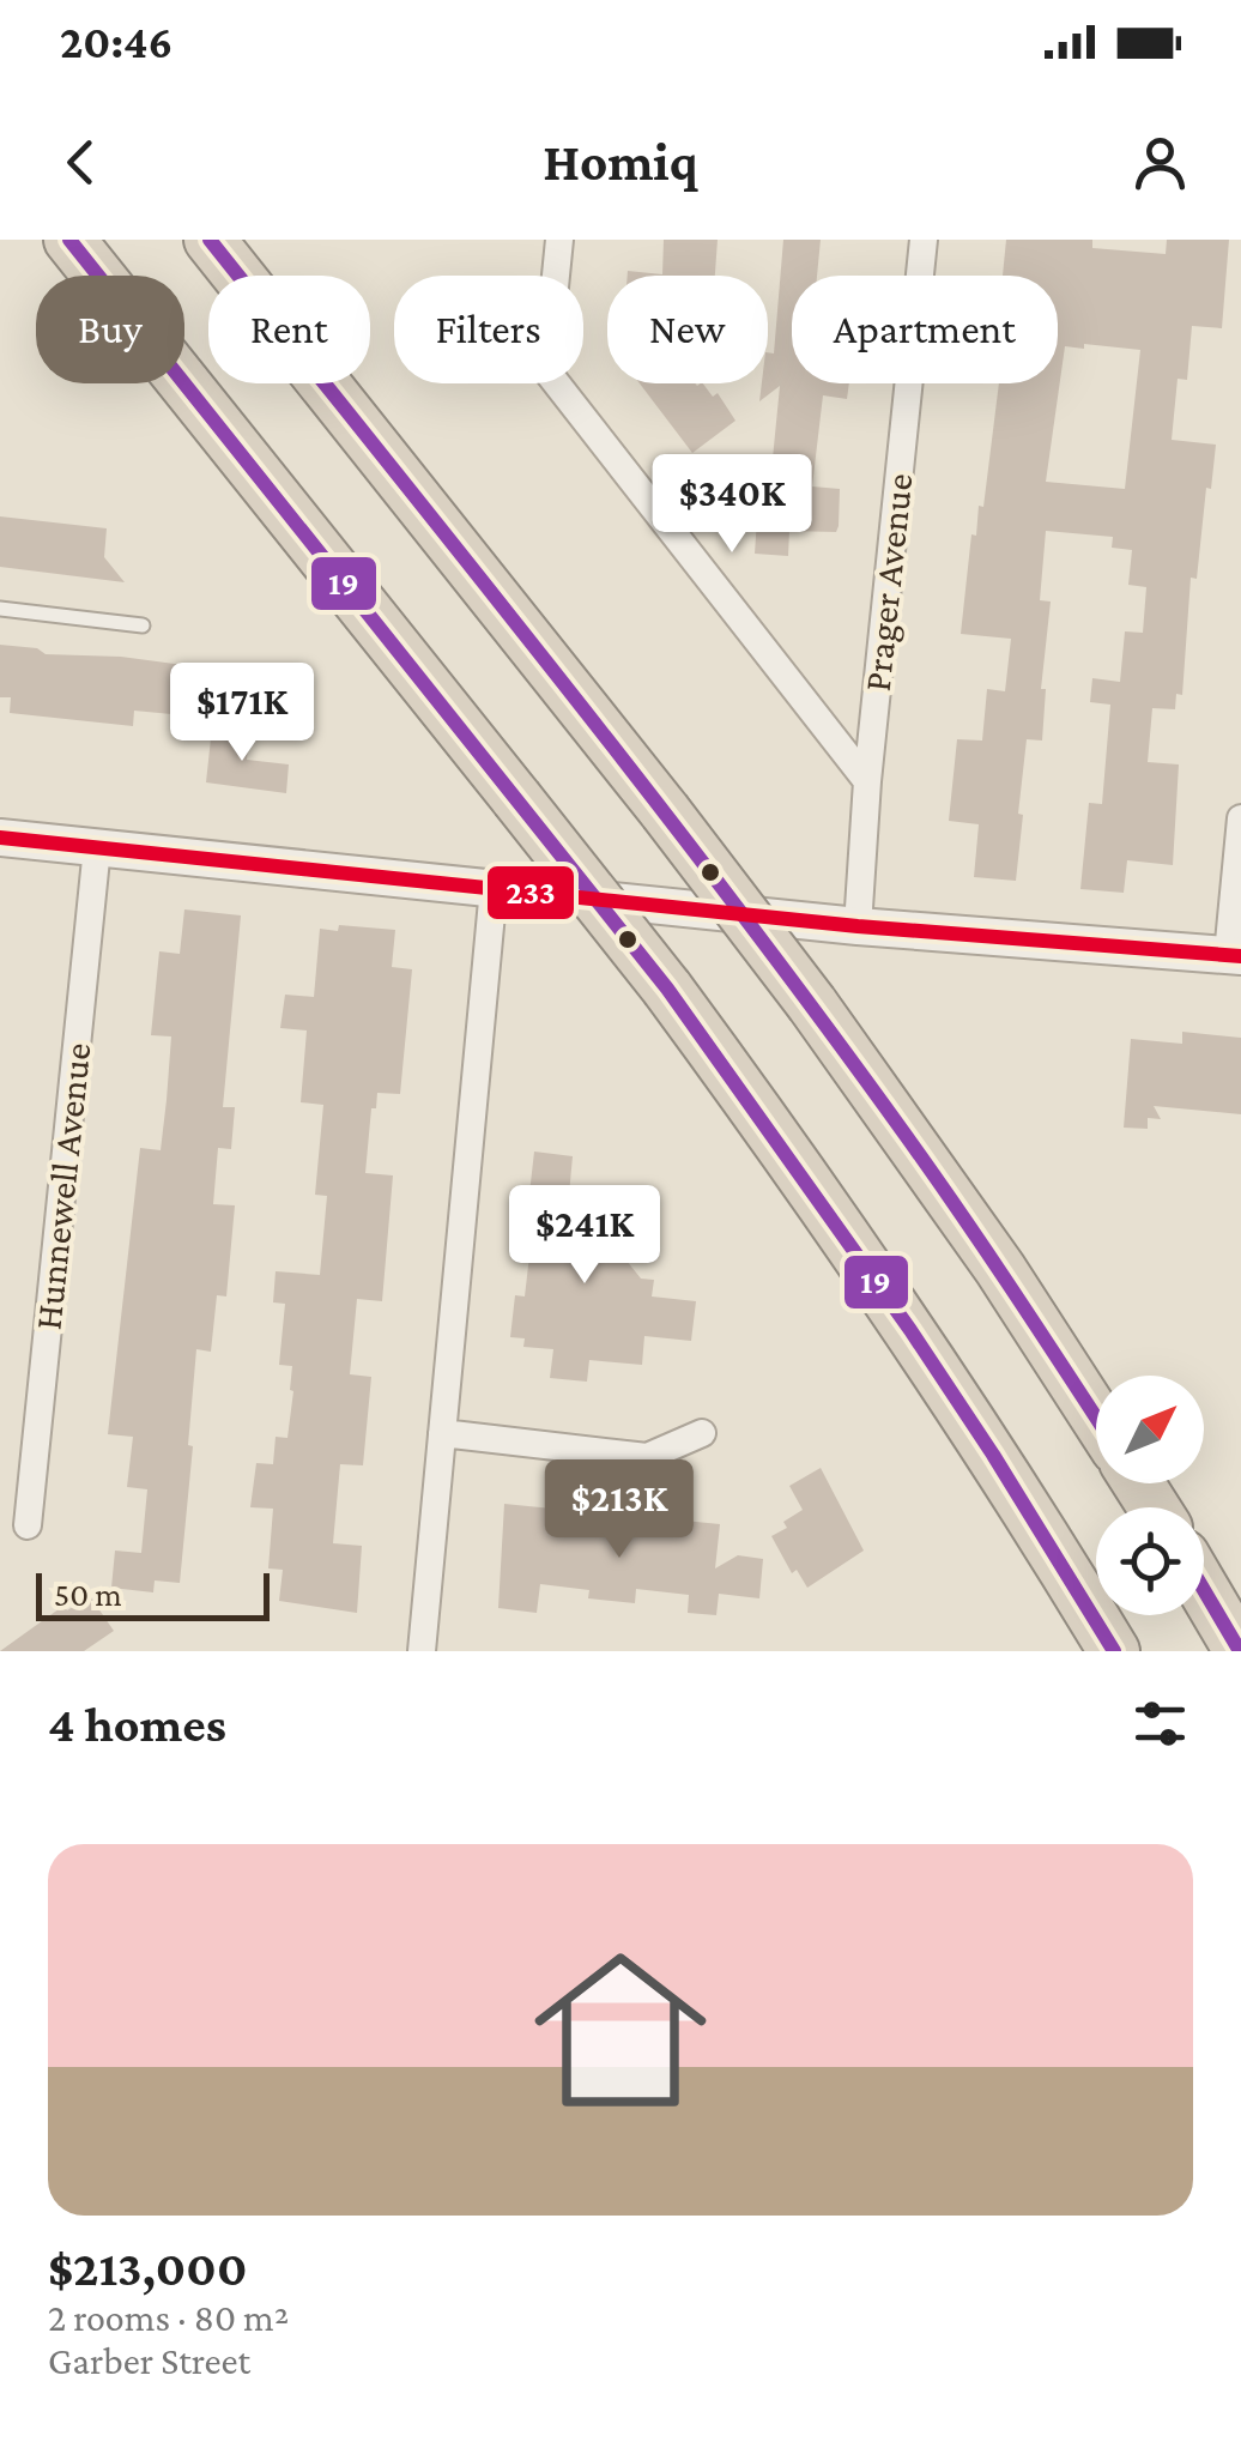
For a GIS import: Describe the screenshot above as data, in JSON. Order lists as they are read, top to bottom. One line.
{"streets":{"street":["Prager Avenue","Hunnewell Avenue"]},"lines":["transit line 19","transit line 233"],"scale_bar":"50 m","north":"top right","page":{"status":"20:46","header":"Homiq","chip":["Buy","Rent","Filters","New","Apartment"],"price":["$340K","$171K","$241K","$213K"],"scale":"50 m","heading":"4 homes","list":[{"name":"$213,000","note":"2 rooms · 80 m² · Garber Street"}]}}
